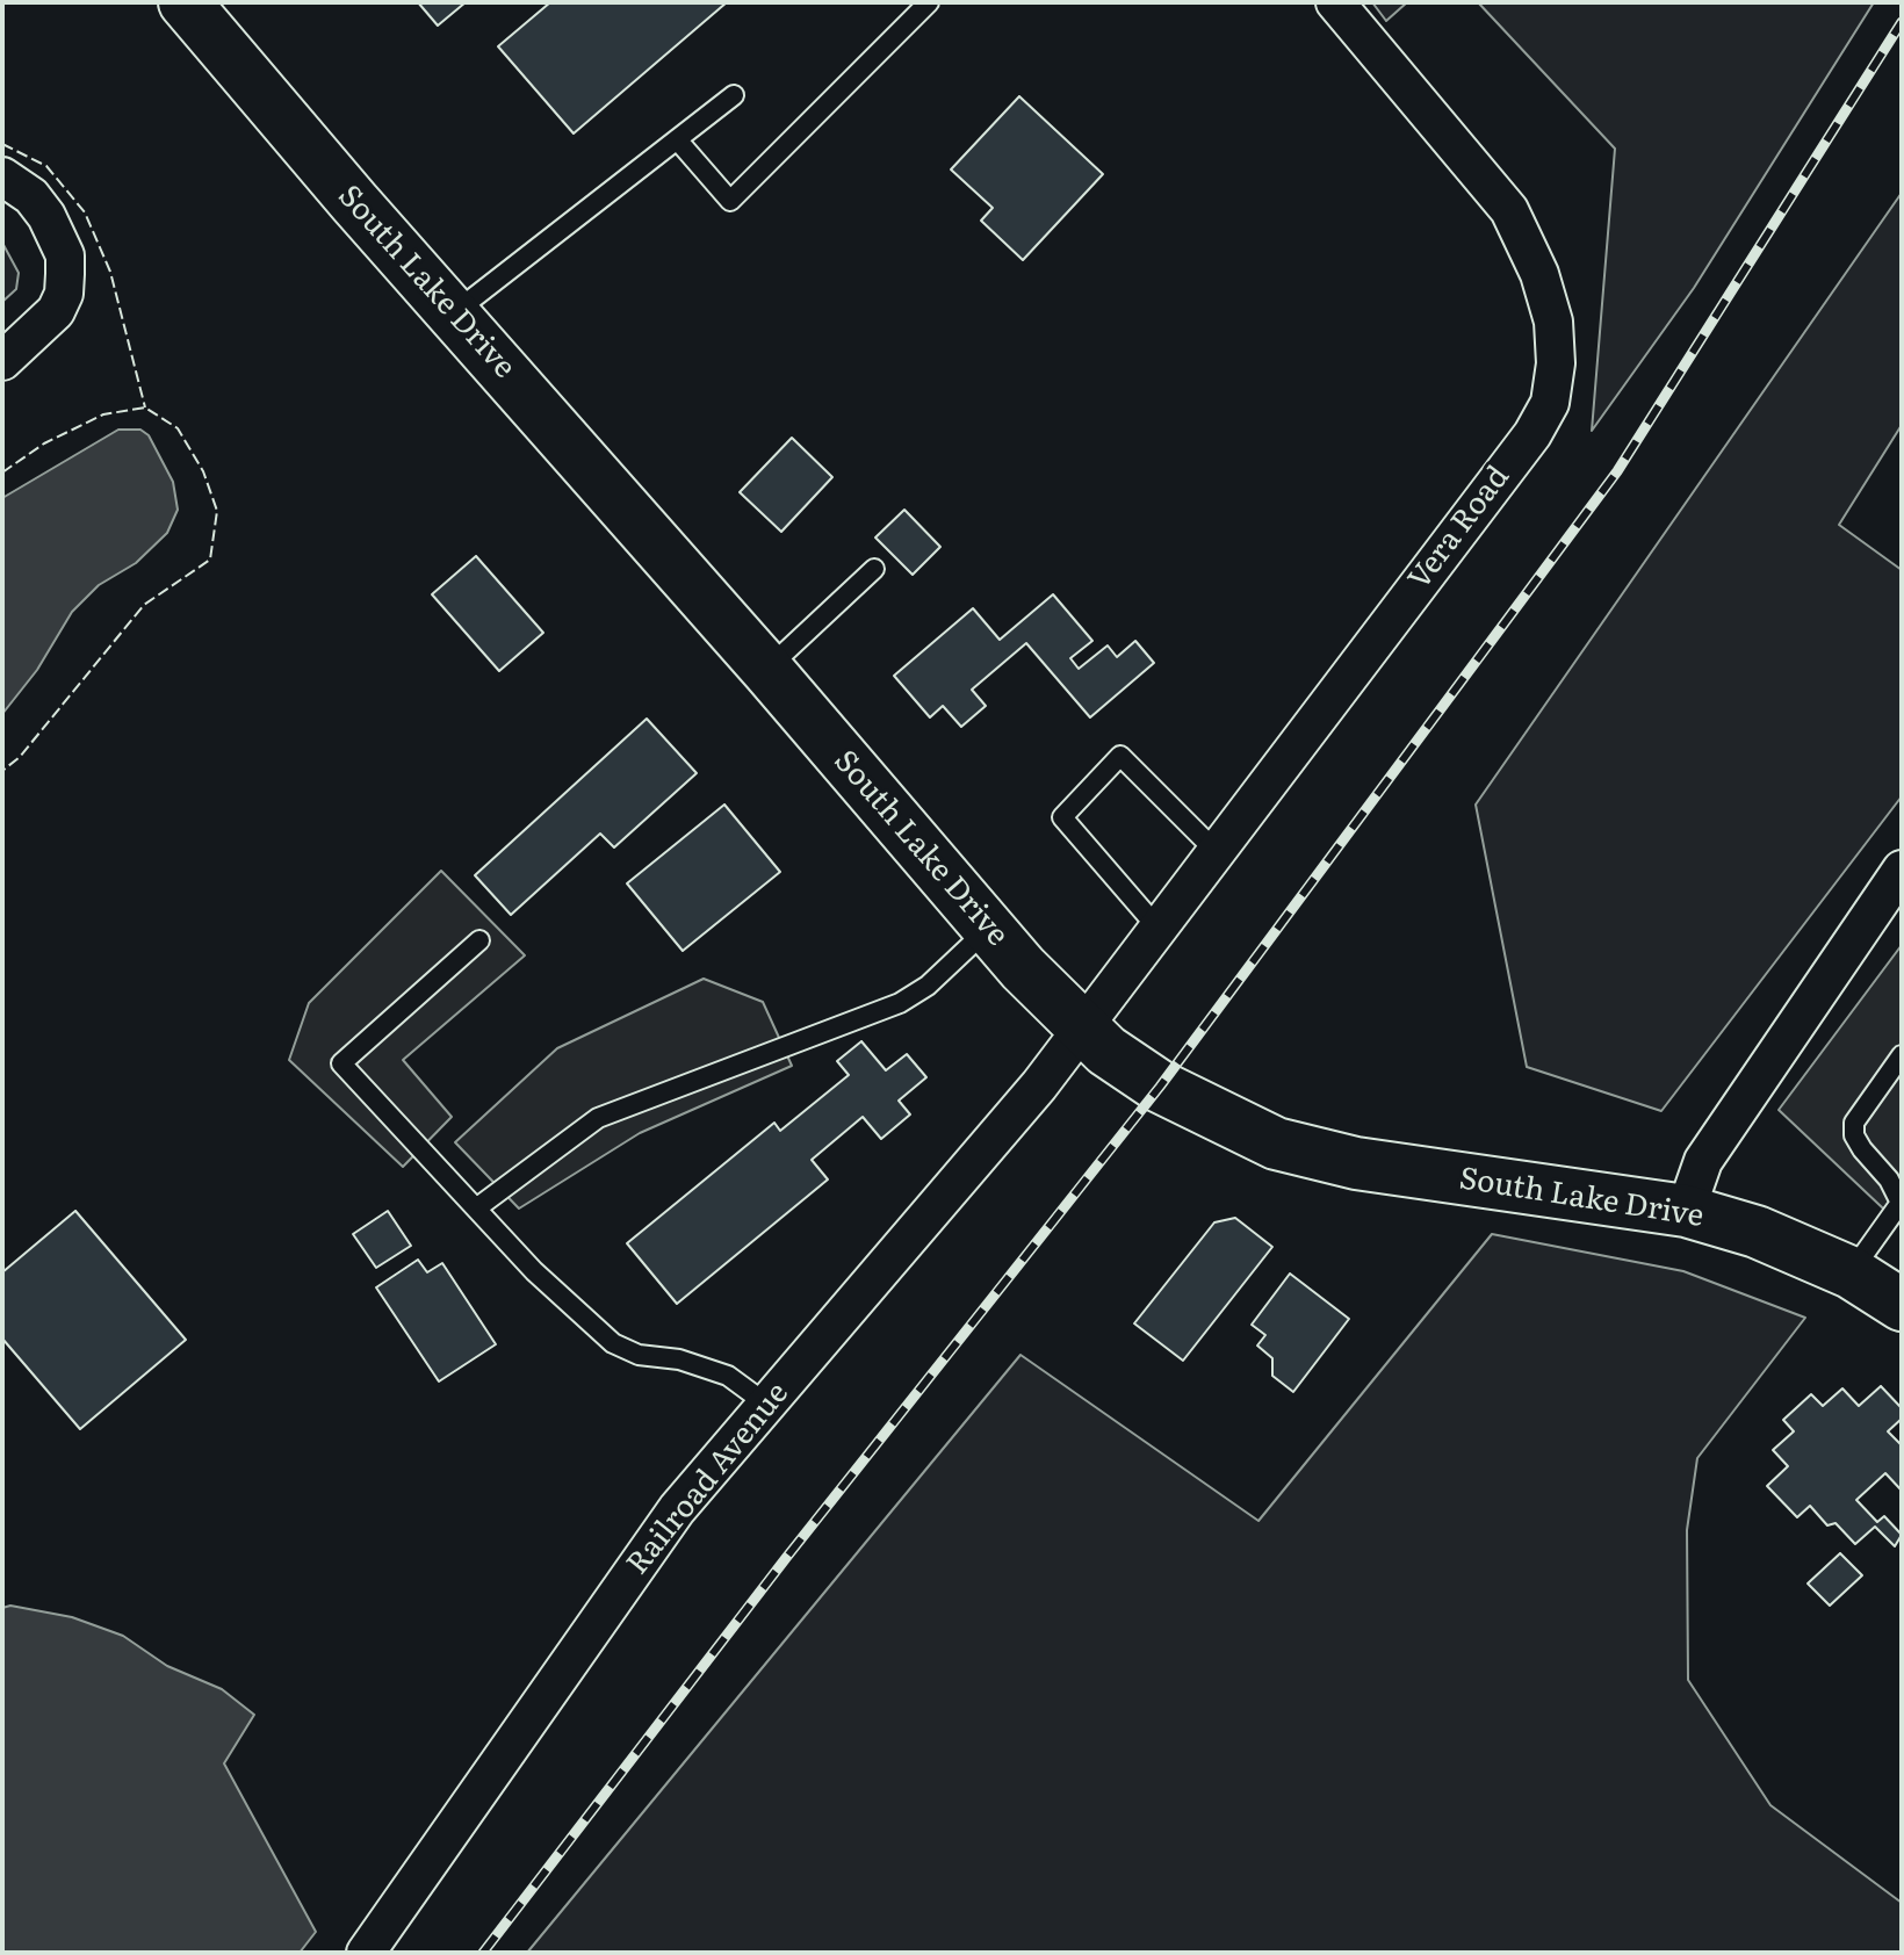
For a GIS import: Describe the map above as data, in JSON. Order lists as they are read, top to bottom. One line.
{"streets":{"main road":["South Lake Drive"],"street":["Vera Road","Railroad Avenue"]},"crossings":[["South Lake Drive","Vera Road"],["South Lake Drive","Railroad Avenue"],["Vera Road","Railroad Avenue"]]}
